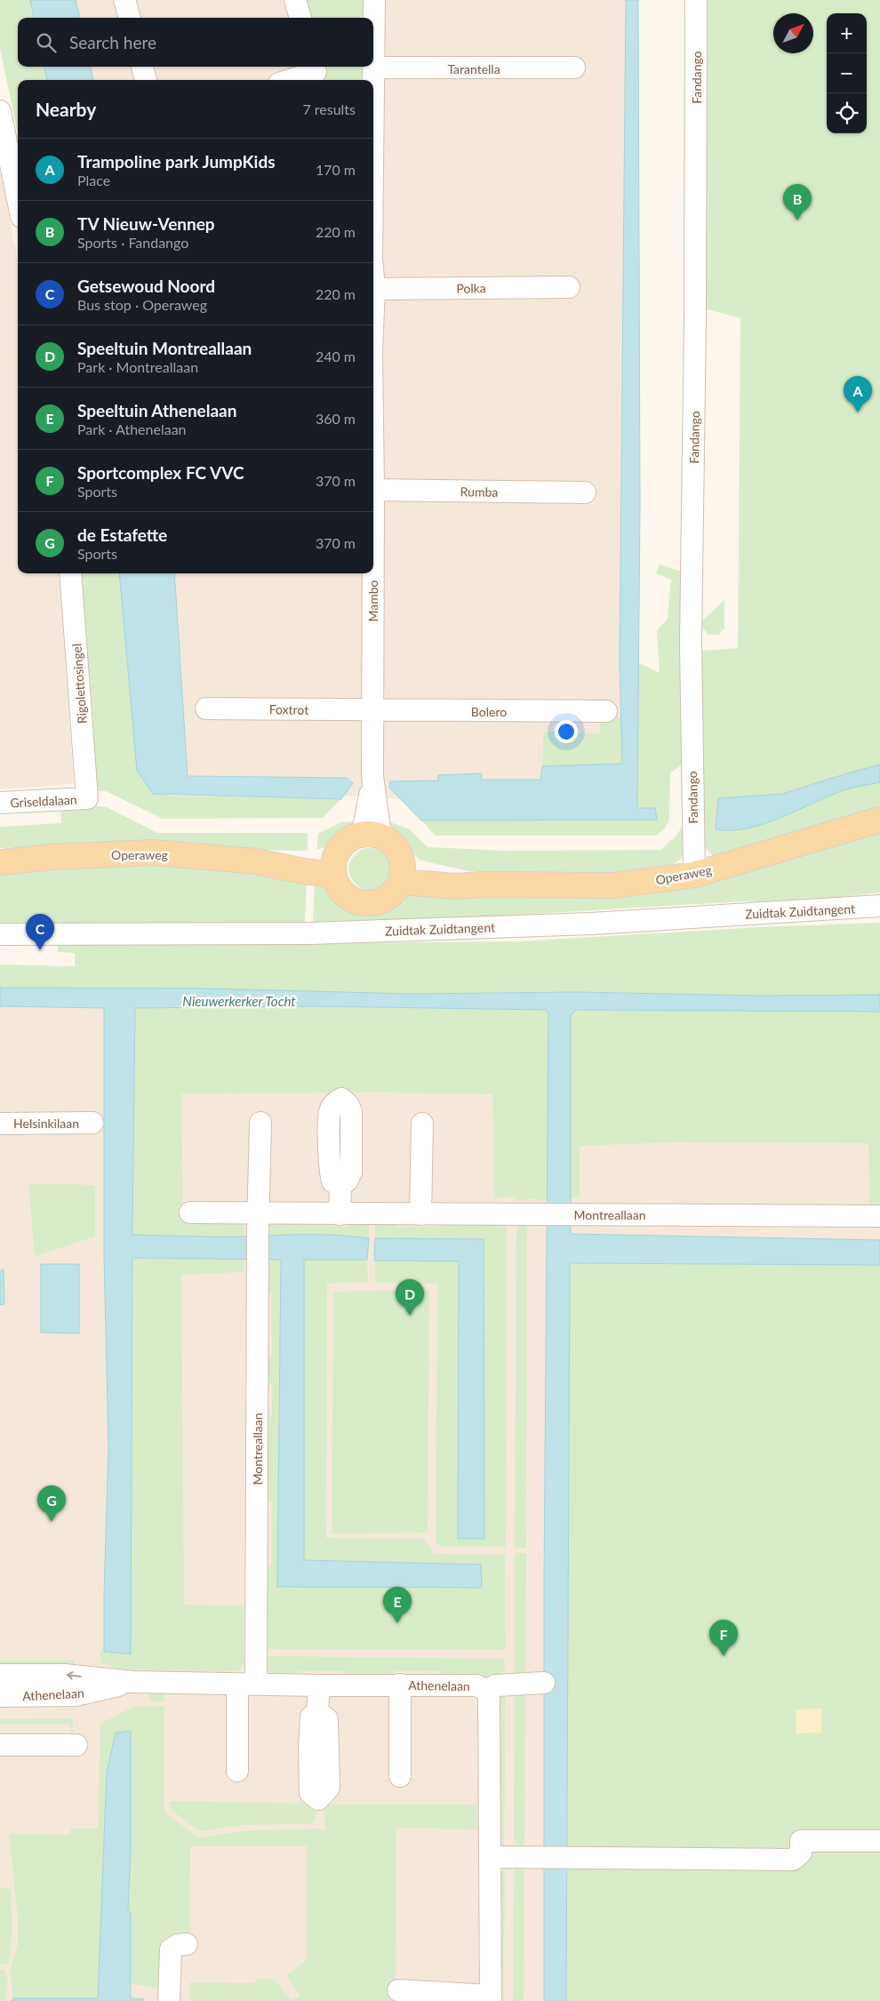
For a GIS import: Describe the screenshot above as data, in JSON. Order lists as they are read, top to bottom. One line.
{"streets":{"main road":["Operaweg"],"street":["Tarantella","Fandango","Polka","Rumba","Mambo","Rigolettosingel","Foxtrot","Bolero","Griseldalaan","Zuidtak Zuidtangent","Helsinkilaan","Montreallaan","Athenelaan"]},"crossings":[["Tarantella","Mambo"],["Fandango","Operaweg"],["Mambo","Foxtrot"],["Mambo","Bolero"],["Mambo","Operaweg"],["Rigolettosingel","Griseldalaan"],["Foxtrot","Bolero"],["Montreallaan","Athenelaan"]],"water":["Nieuwerkerker Tocht"],"north":"top right","page":{"map_buttons":["+","−"],"search":"Search here","heading":["Nearby","7 results"],"list":[{"mark":"A","name":"Trampoline park JumpKids","note":"Place","value":"170 m"},{"mark":"B","name":"TV Nieuw-Vennep","note":"Sports · Fandango","value":"220 m"},{"mark":"C","name":"Getsewoud Noord","note":"Bus stop · Operaweg","value":"220 m"},{"mark":"D","name":"Speeltuin Montreallaan","note":"Park · Montreallaan","value":"240 m"},{"mark":"E","name":"Speeltuin Athenelaan","note":"Park · Athenelaan","value":"360 m"},{"mark":"F","name":"Sportcomplex FC VVC","note":"Sports","value":"370 m"},{"mark":"G","name":"de Estafette","note":"Sports","value":"370 m"}],"pins":["B","A","C","D","G","E","F"]}}
